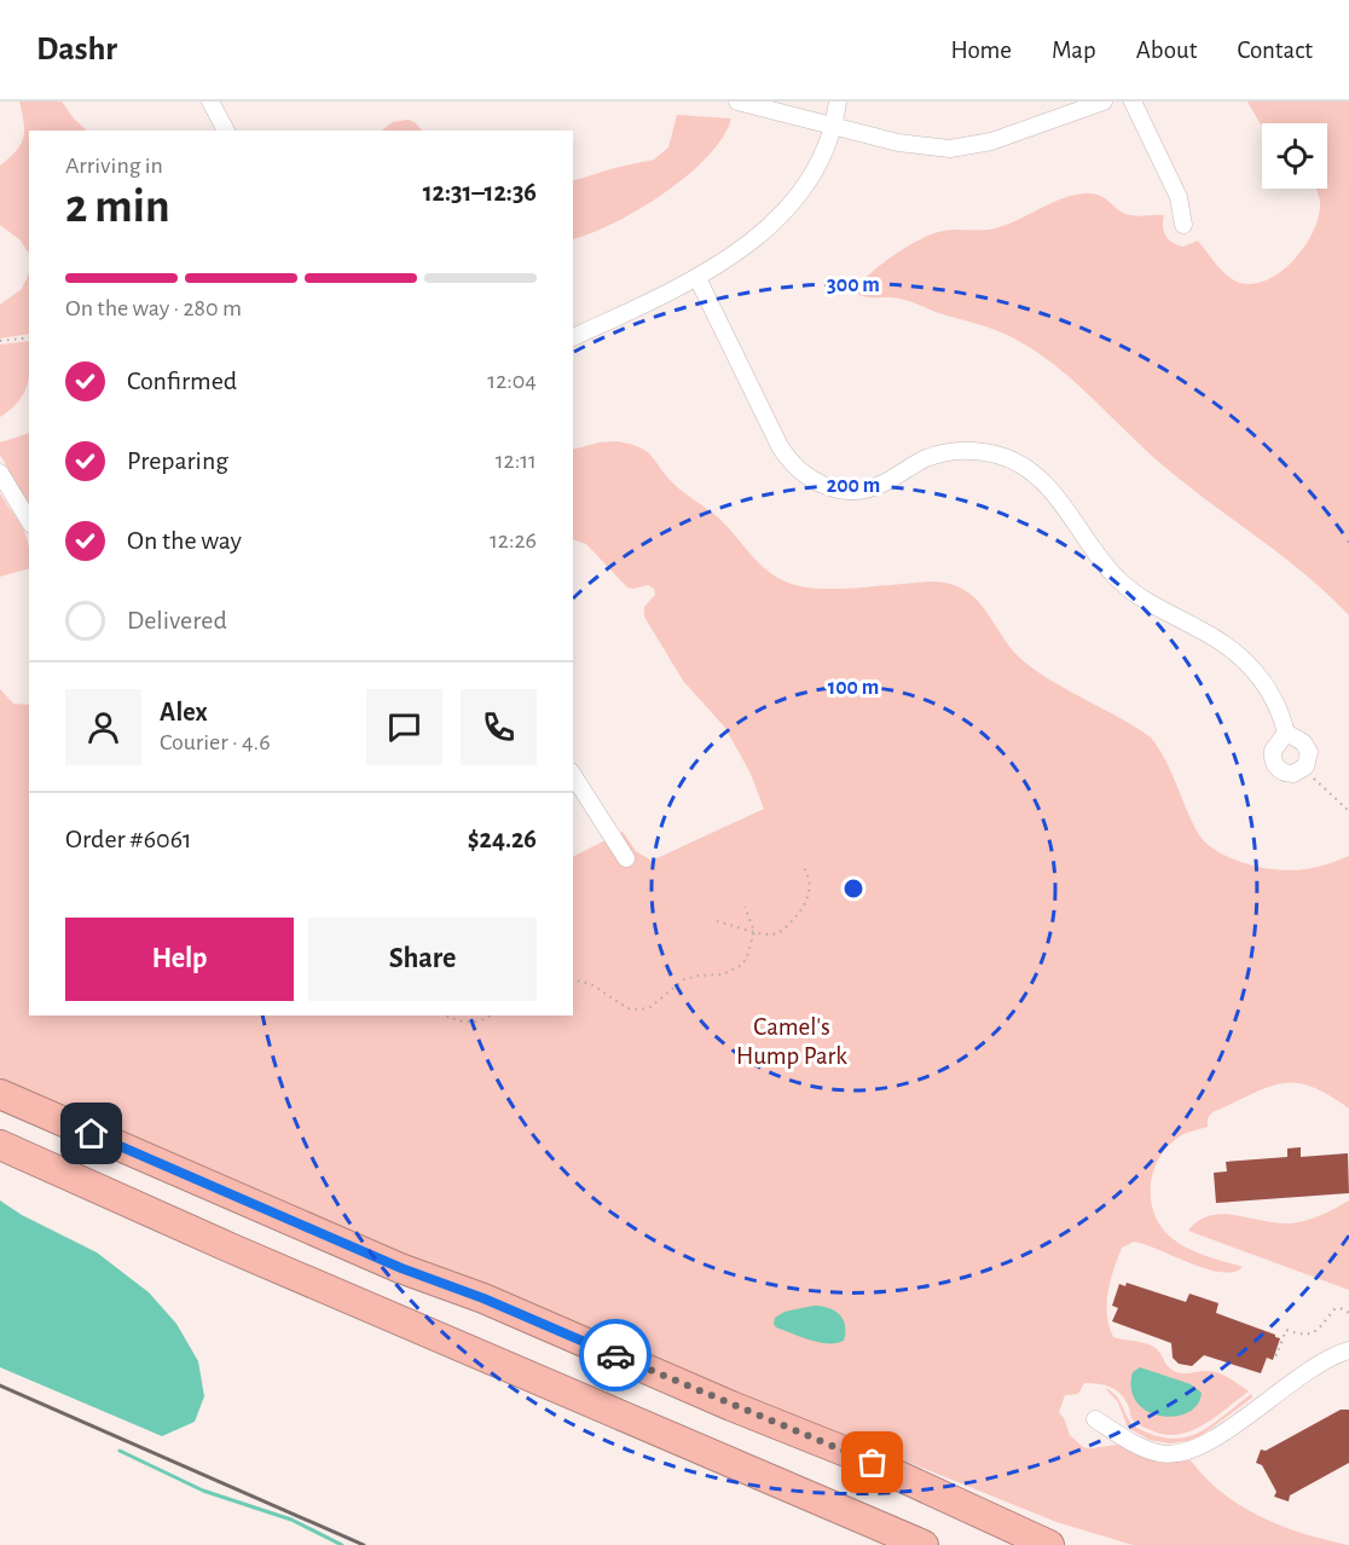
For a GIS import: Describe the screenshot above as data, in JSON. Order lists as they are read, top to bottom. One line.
{"parks":["Camel's Hump Park"],"page":{"header":"Dashr","nav":["Home","Map","About","Contact"],"heading":["2 min","Arriving in","12:31–12:36"],"panel":["Alex","Courier · 4.6","Order #6061","$24.26"],"bar":"On the way · 280 m","list":[["Confirmed","12:04"],["Preparing","12:11"],["On the way","12:26"],"Delivered"],"buttons":["Help","Share"]},"rings":["300 m","200 m","100 m"]}
